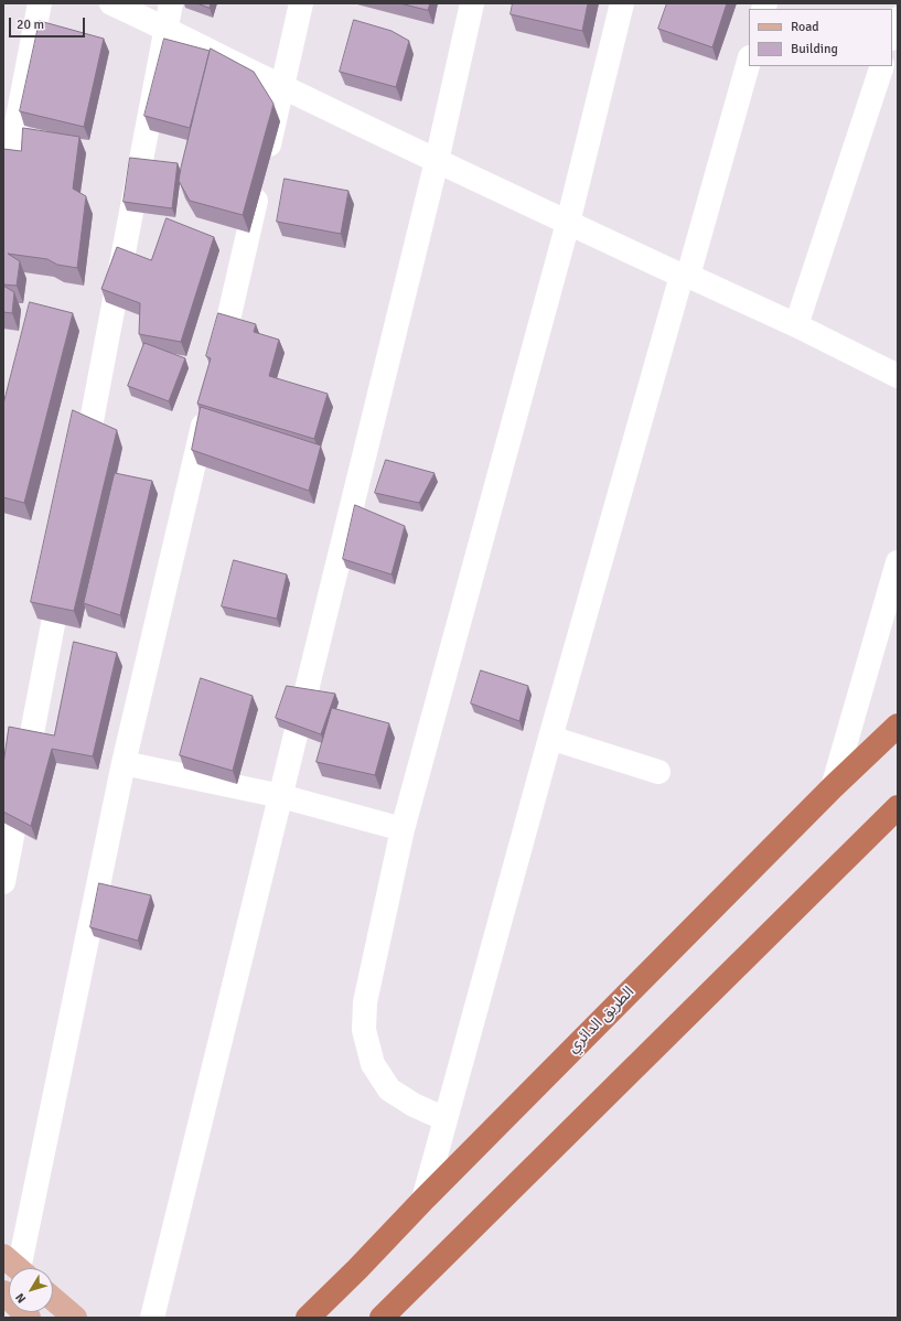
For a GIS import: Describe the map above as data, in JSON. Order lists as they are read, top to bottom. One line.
{"streets":{"highway":["الطريق الدائري"]},"legend":["Road","Building"],"scale_bar":"20 m","north":"bottom left"}
